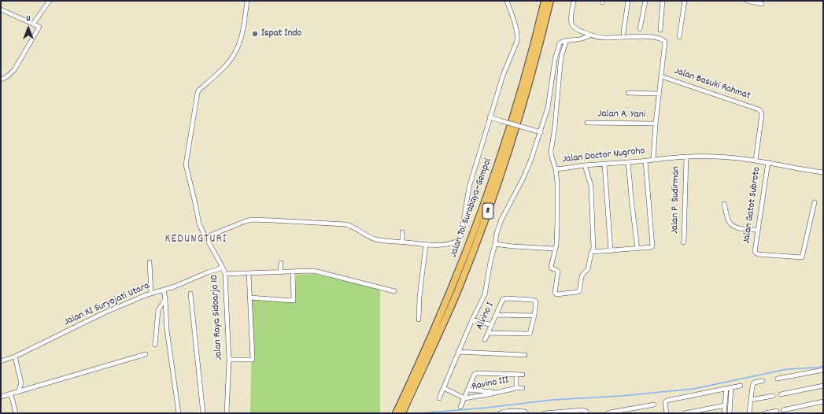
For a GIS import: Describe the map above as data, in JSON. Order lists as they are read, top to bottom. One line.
{"streets":{"highway":["Jalan Tol Surabaya–Gempol","8"],"street":["Jalan Basuki Rahmat","Jalan A. Yani","Jalan Doctor Nugroho","Jalan P. Sudirman","Jalan Gatot Subroto","Jalan KI Suryojati Utara","Alvino I","Jalan Raya Sidoarjo 10","Ravino III"]},"crossings":[["Jalan Basuki Rahmat","Jalan Doctor Nugroho"],["Jalan Doctor Nugroho","Jalan P. Sudirman"],["Jalan Doctor Nugroho","Jalan Gatot Subroto"],["Jalan KI Suryojati Utara","Jalan Raya Sidoarjo 10"]],"districts":["KEDUNGTURI"],"places":["Ispat Indo"],"north":"top"}
